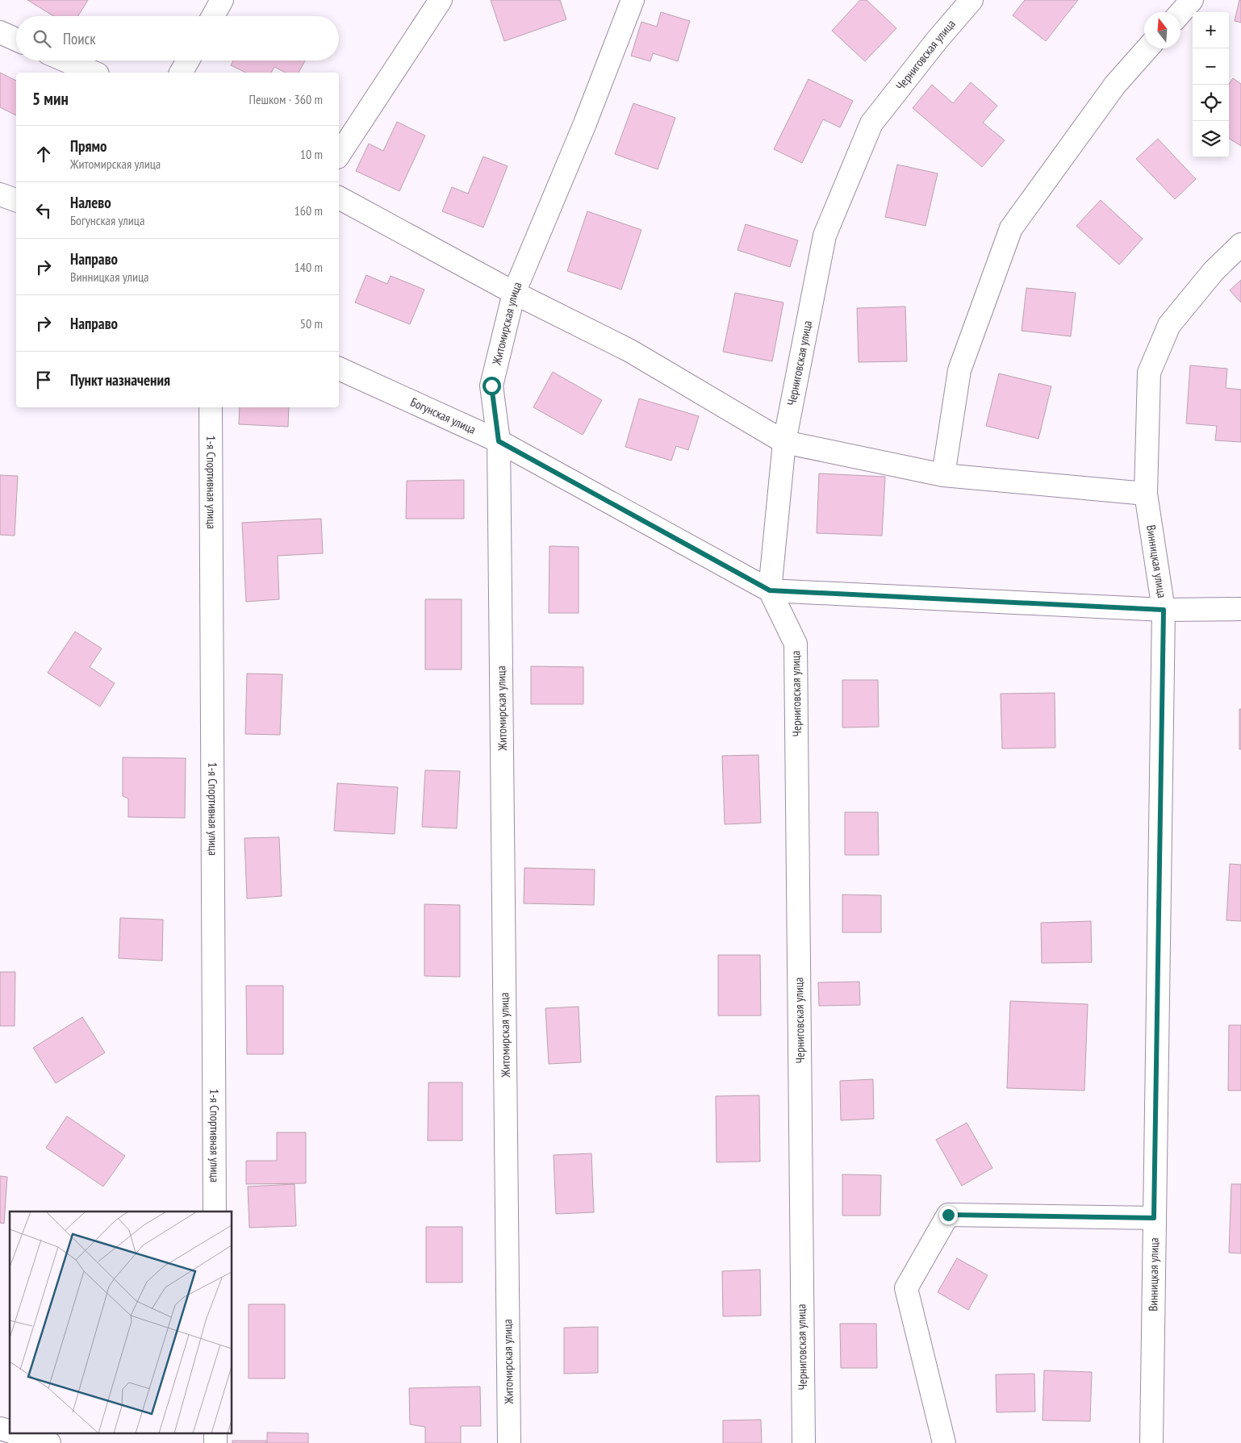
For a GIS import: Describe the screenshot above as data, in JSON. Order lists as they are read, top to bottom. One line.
{"streets":{"street":["Черниговская улица","Житомирская улица","Богунская улица","1-я Спортивная улица","Винницкая улица"]},"crossings":[["Черниговская улица","Богунская улица"],["Житомирская улица","Богунская улица"],["Богунская улица","Винницкая улица"]],"north":"top","page":{"map_buttons":["+","−"],"search":"Поиск","heading":["5 мин","Пешком · 360 m"],"list":[["Прямо","Житомирская улица","10 m"],["Налево","Богунская улица","160 m"],["Направо","Винницкая улица","140 m"],["Направо","50 m"],"Пункт назначения"]}}
